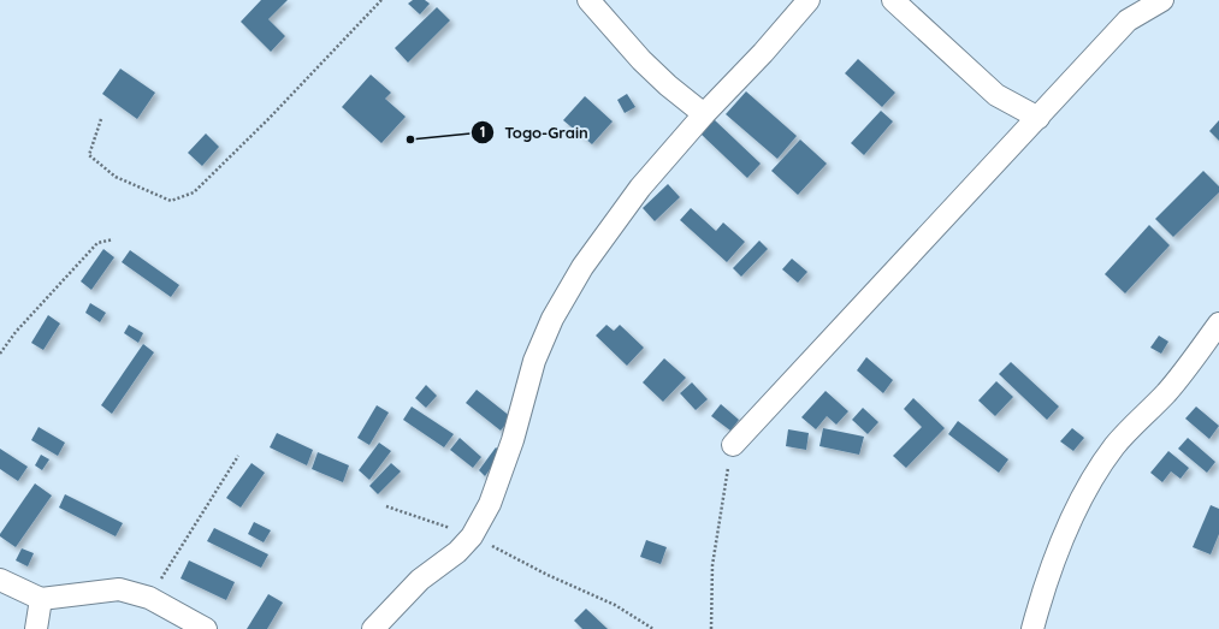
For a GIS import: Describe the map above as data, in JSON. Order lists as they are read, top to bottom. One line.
{"places":["Togo-Grain"]}
